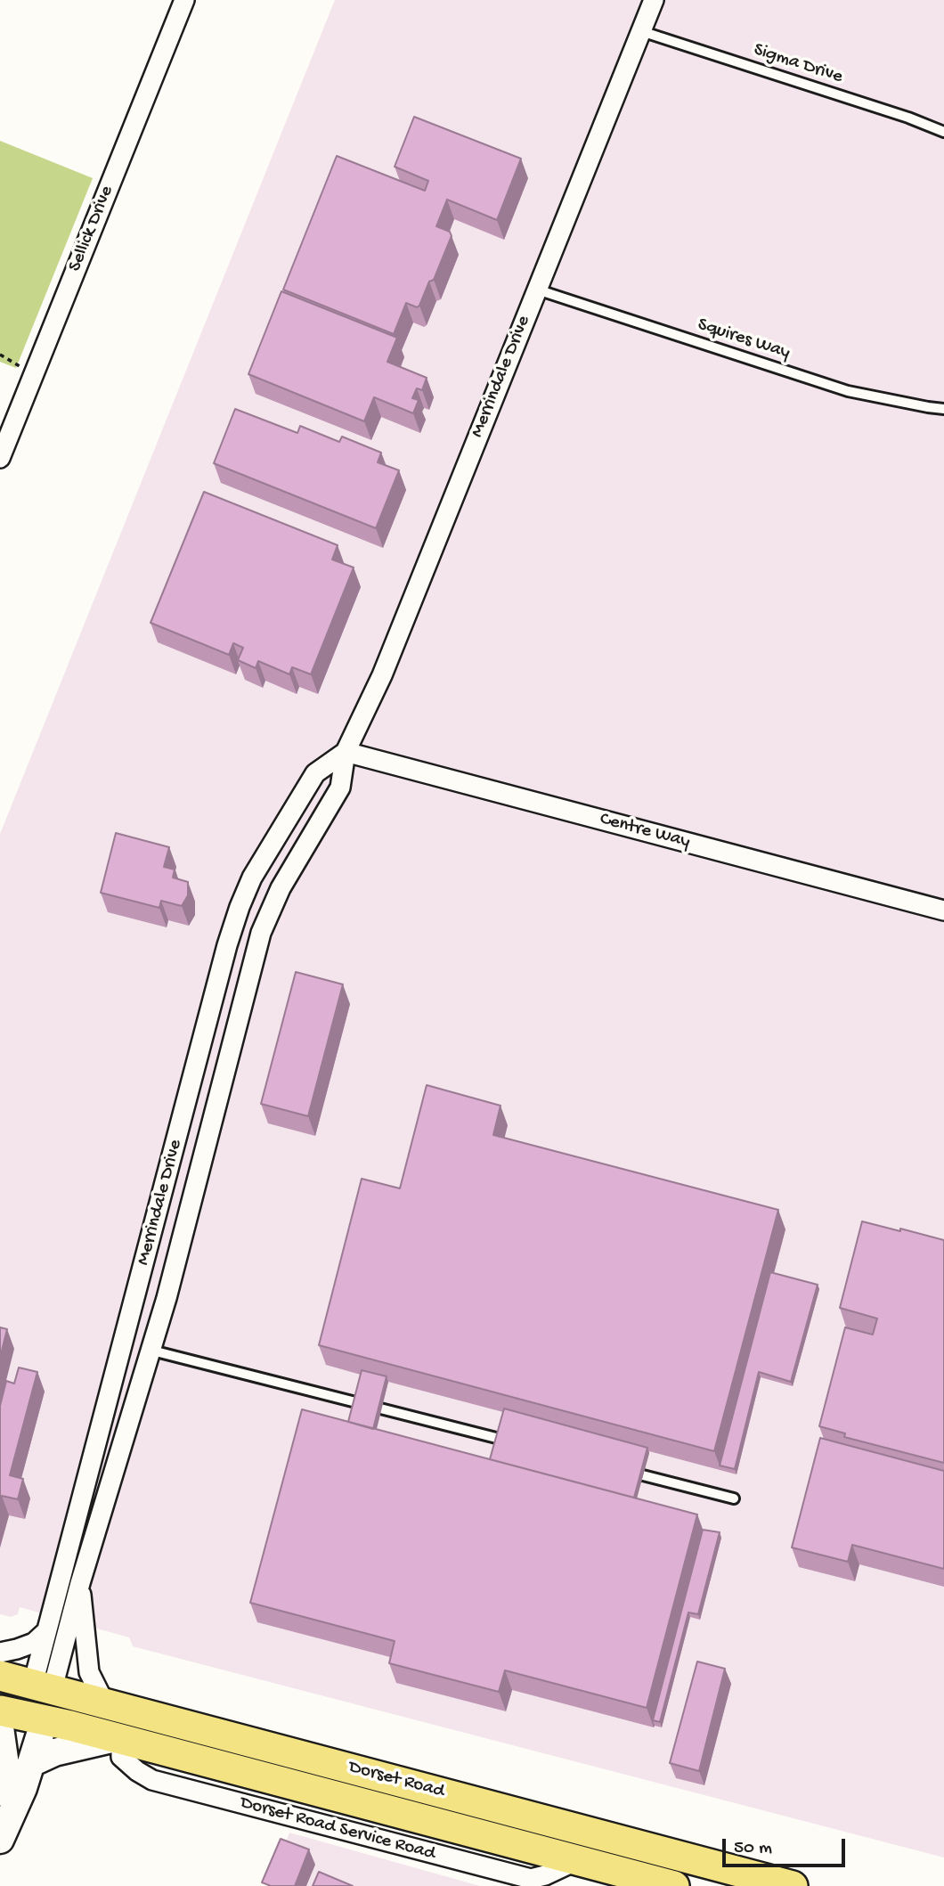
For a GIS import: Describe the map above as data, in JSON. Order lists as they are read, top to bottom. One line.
{"streets":{"main road":["Dorset Road"],"street":["Sellick Drive","Merrindale Drive","Centre Way"],"lane":["Sigma Drive","Squires Way"]},"crossings":[["Sigma Drive","Merrindale Drive"],["Squires Way","Merrindale Drive"],["Merrindale Drive","Centre Way"],["Merrindale Drive","Dorset Road"]],"scale_bar":"50 m"}
